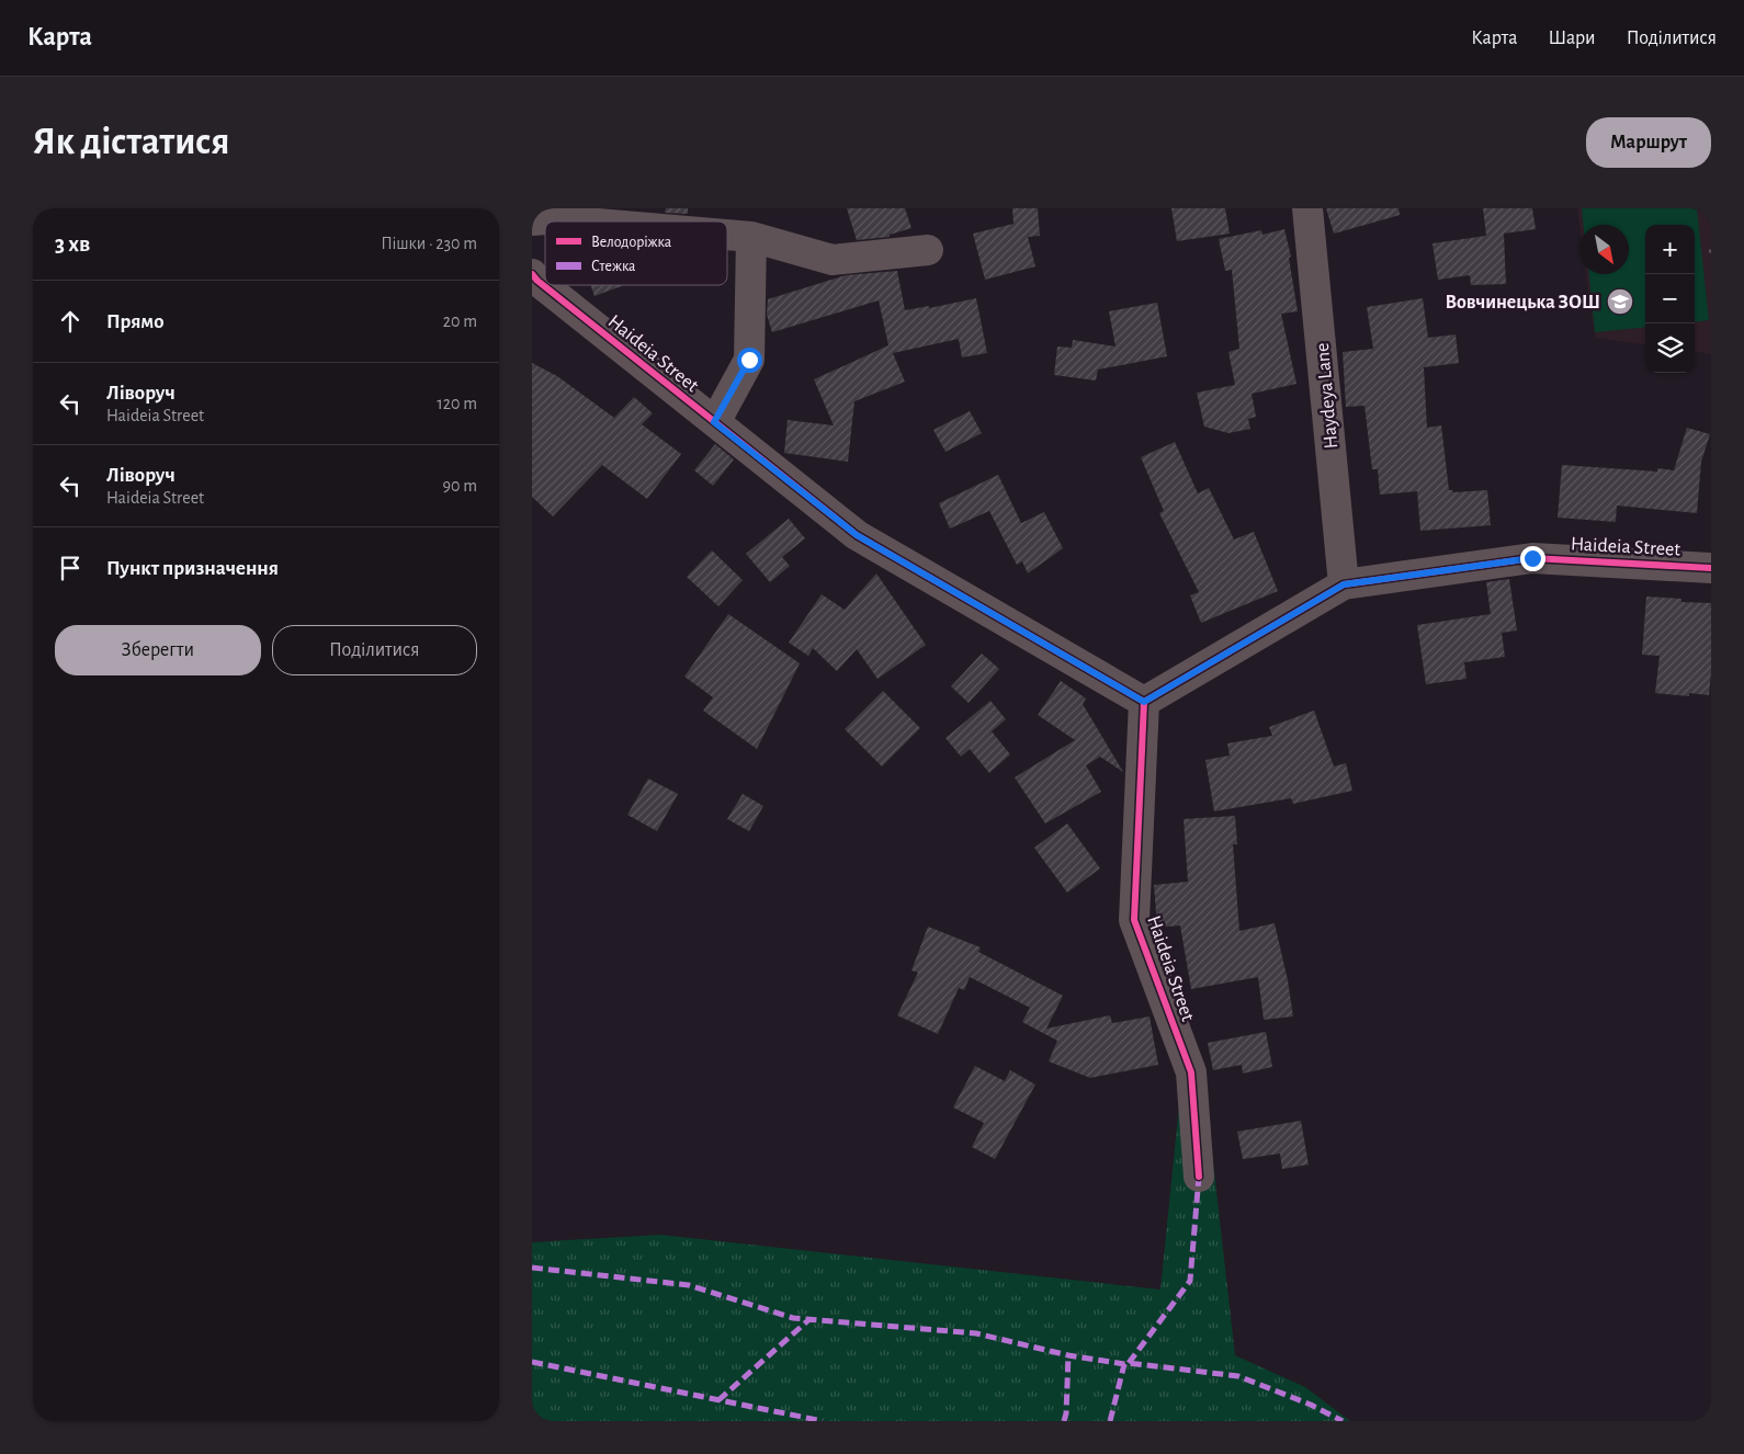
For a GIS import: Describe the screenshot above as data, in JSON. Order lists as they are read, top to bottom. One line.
{"streets":{"street":["Haideia Street","Haydeya Lane"]},"crossings":[["Haideia Street","Haydeya Lane"]],"places":{"school or university":["Вовчинецька ЗОШ"]},"legend":["Велодоріжка","Стежка"],"north":"bottom right","page":{"header":"Карта","nav":["Карта","Шари","Поділитися"],"buttons":["Маршрут",["Зберегти","Поділитися"]],"title":"Як дістатися","heading":["3 хв","Пішки · 230 m"],"map_buttons":["+","−"],"list":[["Прямо","20 m"],["Ліворуч","Haideia Street","120 m"],["Ліворуч","Haideia Street","90 m"],"Пункт призначення"]}}
